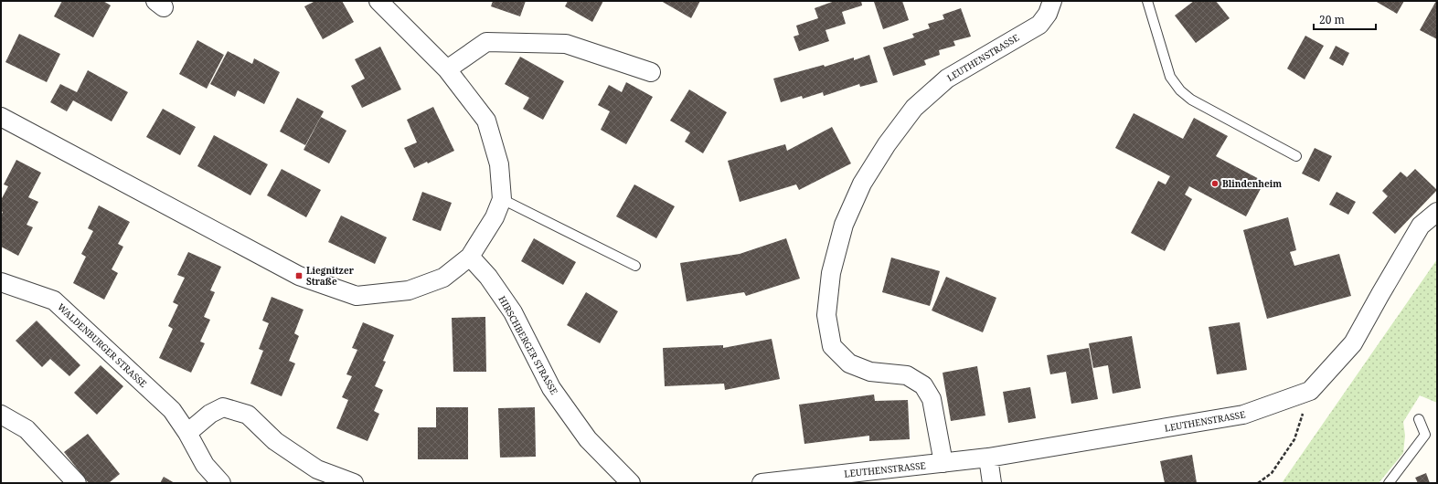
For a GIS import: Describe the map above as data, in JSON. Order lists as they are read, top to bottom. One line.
{"streets":{"street":["LEUTHENSTRASSE","WALDENBURGER STRASSE","HIRSCHBERGER STRASSE"]},"places":{"other":["Blindenheim"],"transit":["Liegnitzer Straße"]},"scale_bar":"20 m"}
